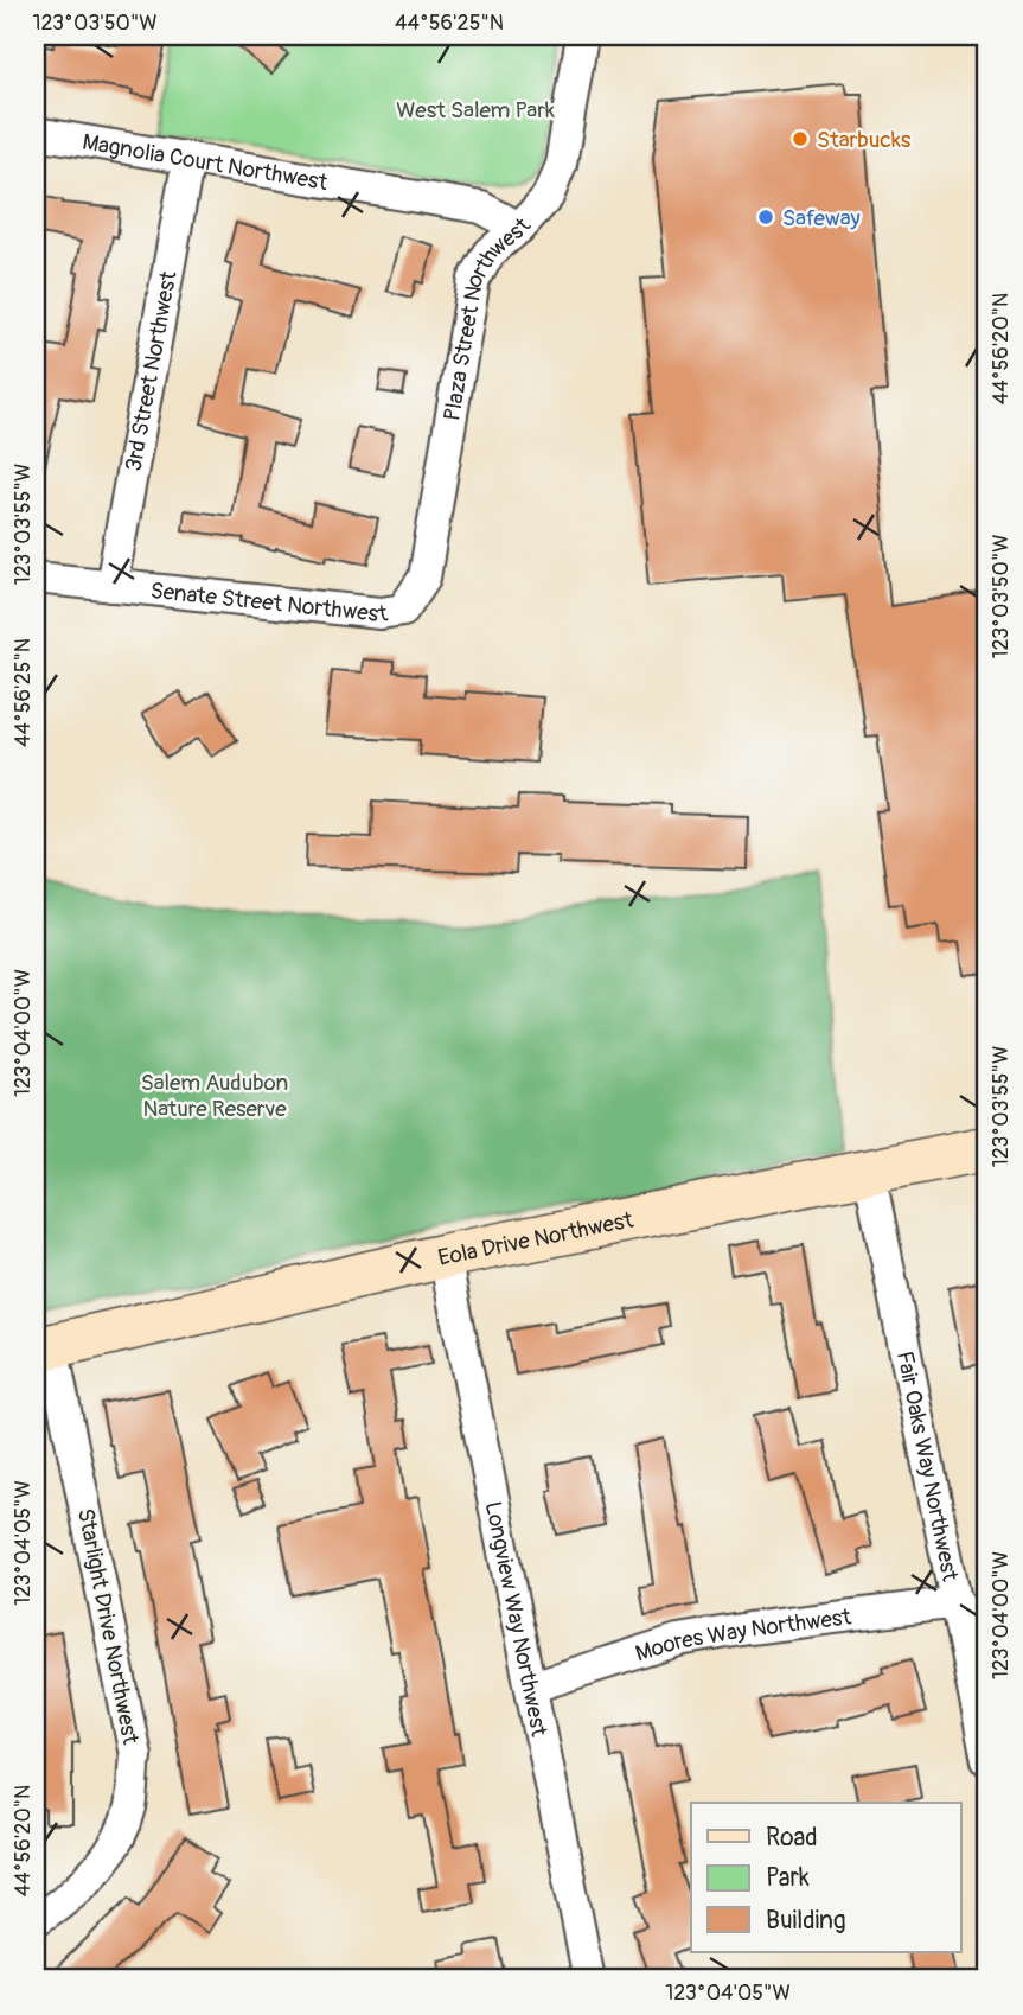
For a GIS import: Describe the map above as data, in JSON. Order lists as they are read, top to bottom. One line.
{"streets":{"main road":["Eola Drive Northwest"],"street":["Magnolia Court Northwest","Plaza Street Northwest","3rd Street Northwest","Senate Street Northwest","Fair Oaks Way Northwest","Longview Way Northwest","Starlight Drive Northwest","Moores Way Northwest"]},"crossings":[["Magnolia Court Northwest","Plaza Street Northwest"],["Magnolia Court Northwest","3rd Street Northwest"],["Plaza Street Northwest","Senate Street Northwest"],["3rd Street Northwest","Senate Street Northwest"],["Eola Drive Northwest","Fair Oaks Way Northwest"],["Eola Drive Northwest","Longview Way Northwest"],["Eola Drive Northwest","Starlight Drive Northwest"],["Fair Oaks Way Northwest","Moores Way Northwest"],["Longview Way Northwest","Moores Way Northwest"]],"parks":["West Salem Park","Salem Audubon Nature Reserve"],"places":["Starbucks","Safeway"],"legend":["Road","Park","Building"],"coordinates":["123°03'50\"W","44°56'25\"N","44°56'20\"N","123°03'55\"W","123°04'00\"W","123°04'05\"W"]}
